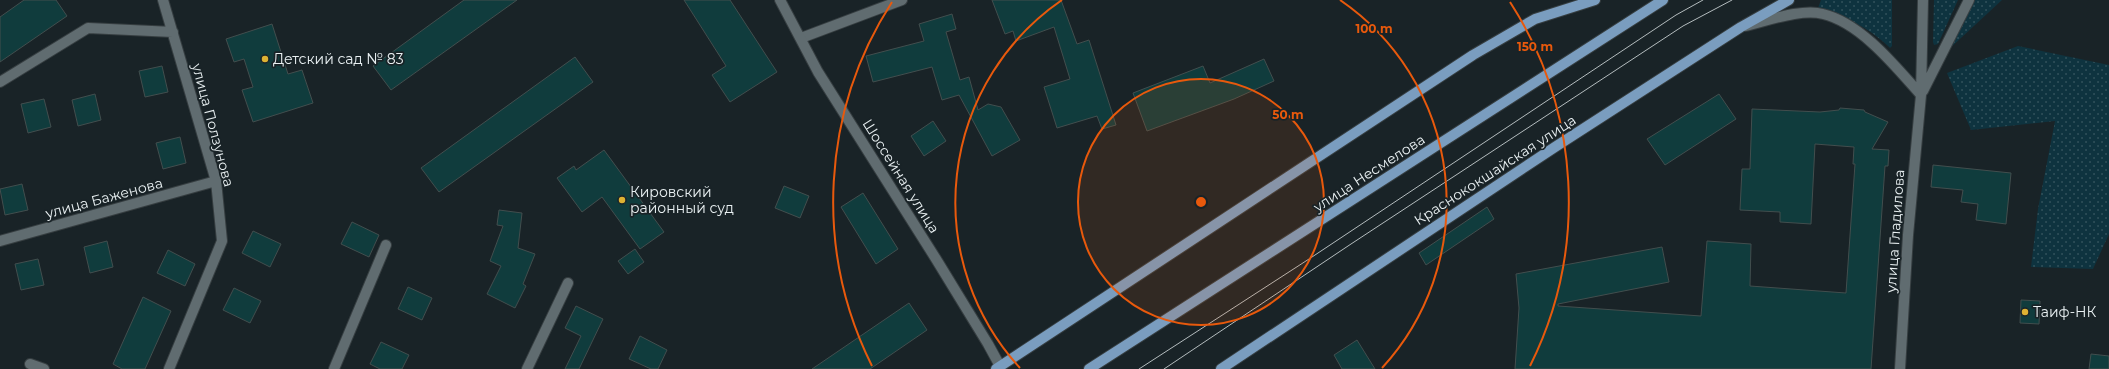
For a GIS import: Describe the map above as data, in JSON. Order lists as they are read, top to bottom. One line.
{"streets":{"main road":["Краснококшайская улица","улица Несмелова"],"street":["улица Ползунова","Шоссейная улица","улица Баженова","улица Гладилова"]},"crossings":[["улица Ползунова","улица Баженова"]],"places":["Детский сад № 83","Кировский районный суд","Таиф-НК"],"rings":["100 m","150 m","50 m"]}
